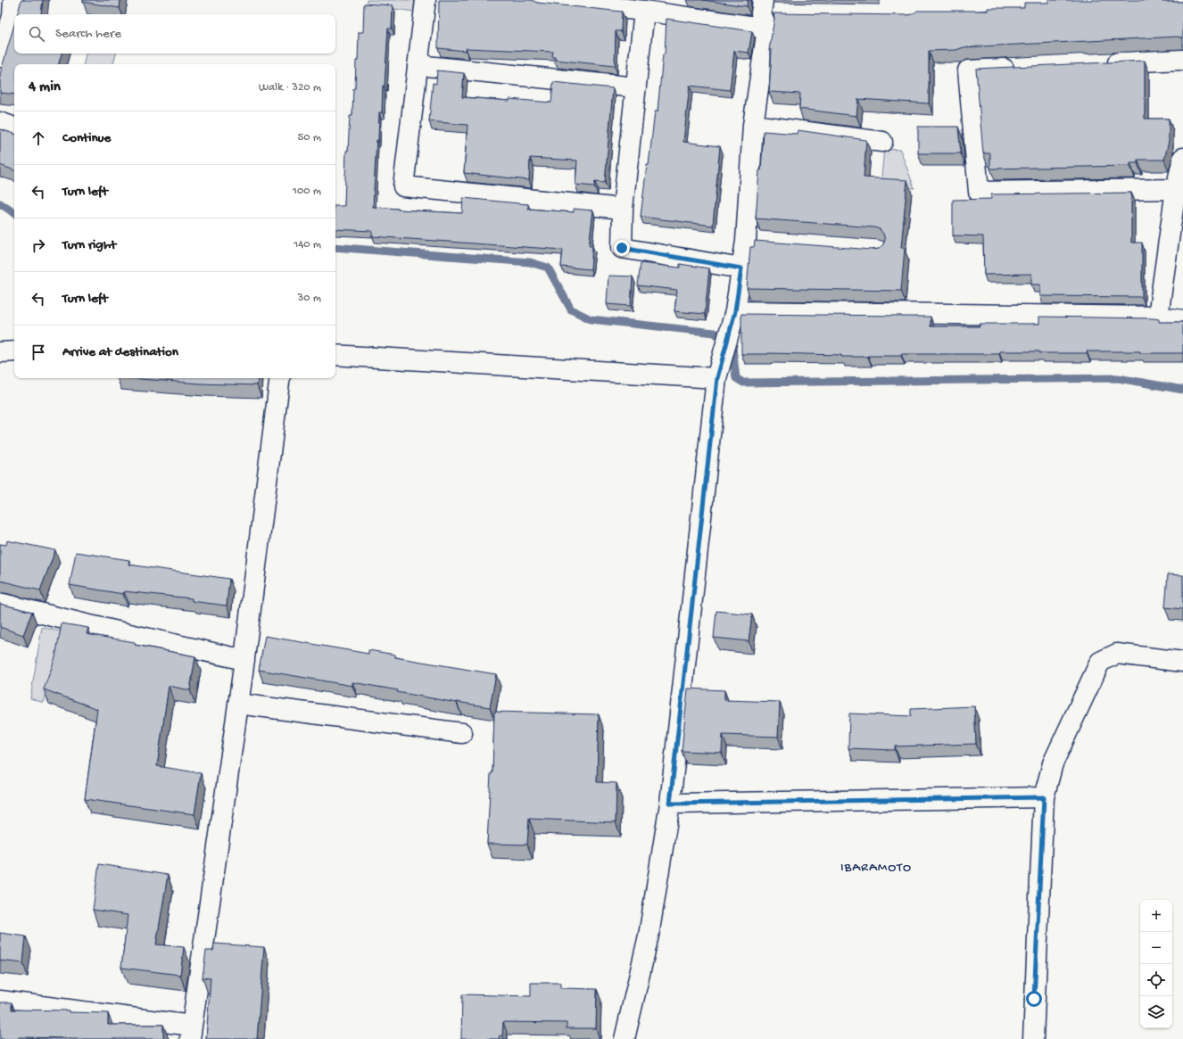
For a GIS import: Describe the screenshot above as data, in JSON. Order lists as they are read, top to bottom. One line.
{"districts":["IBARAMOTO"],"page":{"search":"Search here","heading":["4 min","Walk · 320 m"],"list":[["Continue","50 m"],["Turn left","100 m"],["Turn right","140 m"],["Turn left","30 m"],"Arrive at destination"],"map_buttons":["+","−"]}}
